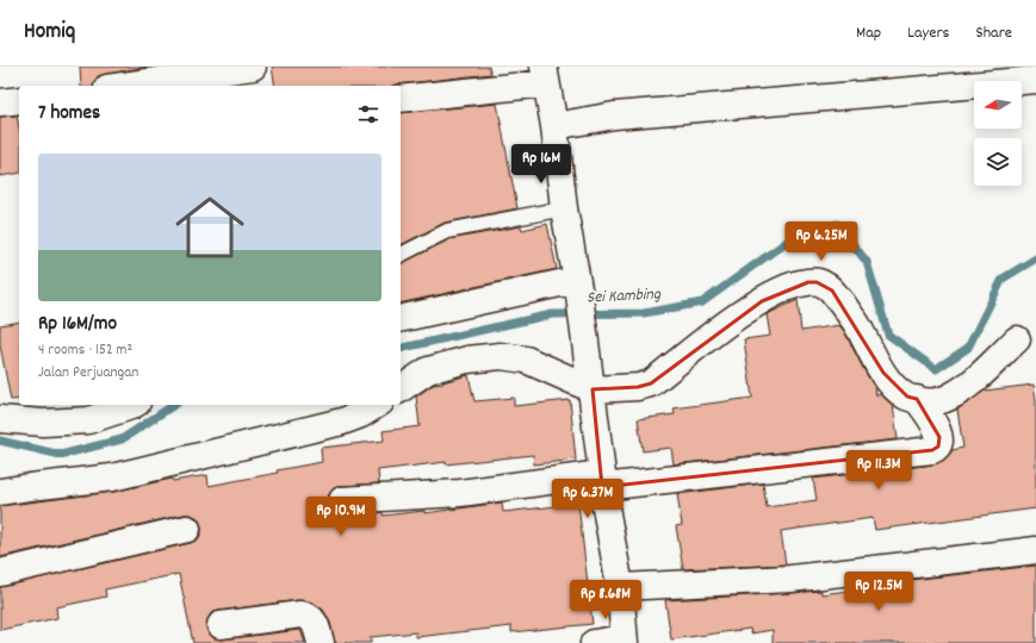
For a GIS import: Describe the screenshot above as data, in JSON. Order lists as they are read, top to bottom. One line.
{"water":["Sei Kambing"],"north":"left","page":{"header":"Homiq","nav":["Map","Layers","Share"],"heading":"7 homes","list":[{"name":"Rp 16M/mo","note":"4 rooms · 152 m² · Jalan Perjuangan"}],"price":["Rp 16M","Rp 6.25M","Rp 11.3M","Rp 6.37M","Rp 10.9M","Rp 12.5M","Rp 8.68M"]}}
